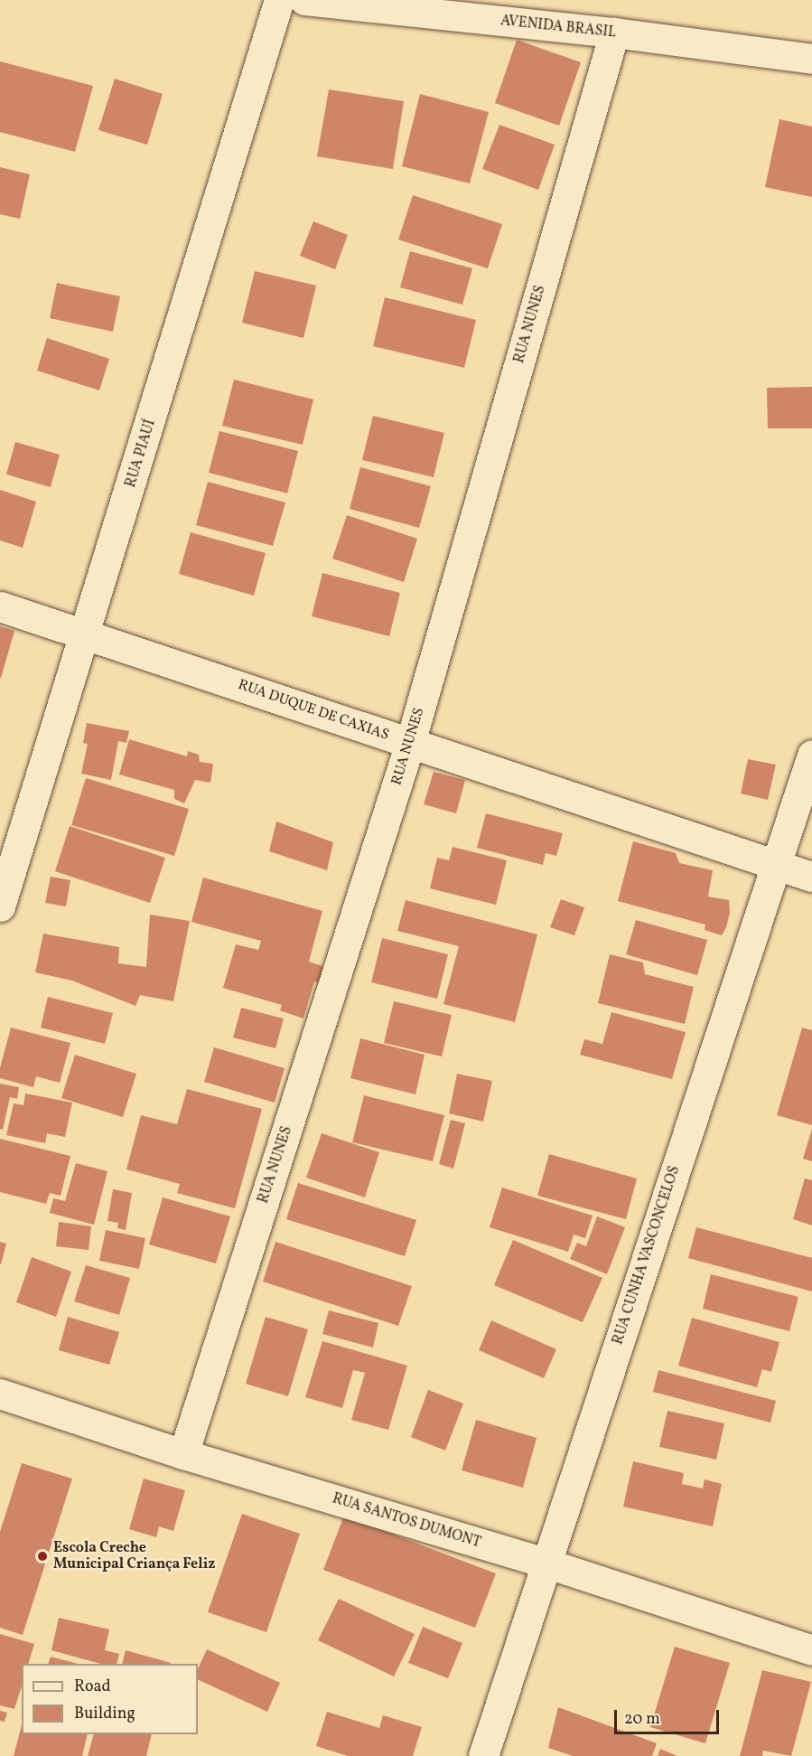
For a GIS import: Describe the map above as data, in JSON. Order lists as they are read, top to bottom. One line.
{"streets":{"street":["AVENIDA BRASIL","RUA NUNES","RUA PIAUÍ","RUA DUQUE DE CAXIAS","RUA CUNHA VASCONCELOS","RUA SANTOS DUMONT"]},"crossings":[["AVENIDA BRASIL","RUA NUNES"],["RUA NUNES","RUA DUQUE DE CAXIAS"],["RUA NUNES","RUA SANTOS DUMONT"],["RUA PIAUÍ","RUA DUQUE DE CAXIAS"],["RUA DUQUE DE CAXIAS","RUA CUNHA VASCONCELOS"],["RUA CUNHA VASCONCELOS","RUA SANTOS DUMONT"]],"places":["Escola Creche Municipal Criança Feliz"],"legend":["Road","Building"],"scale_bar":"20 m"}
